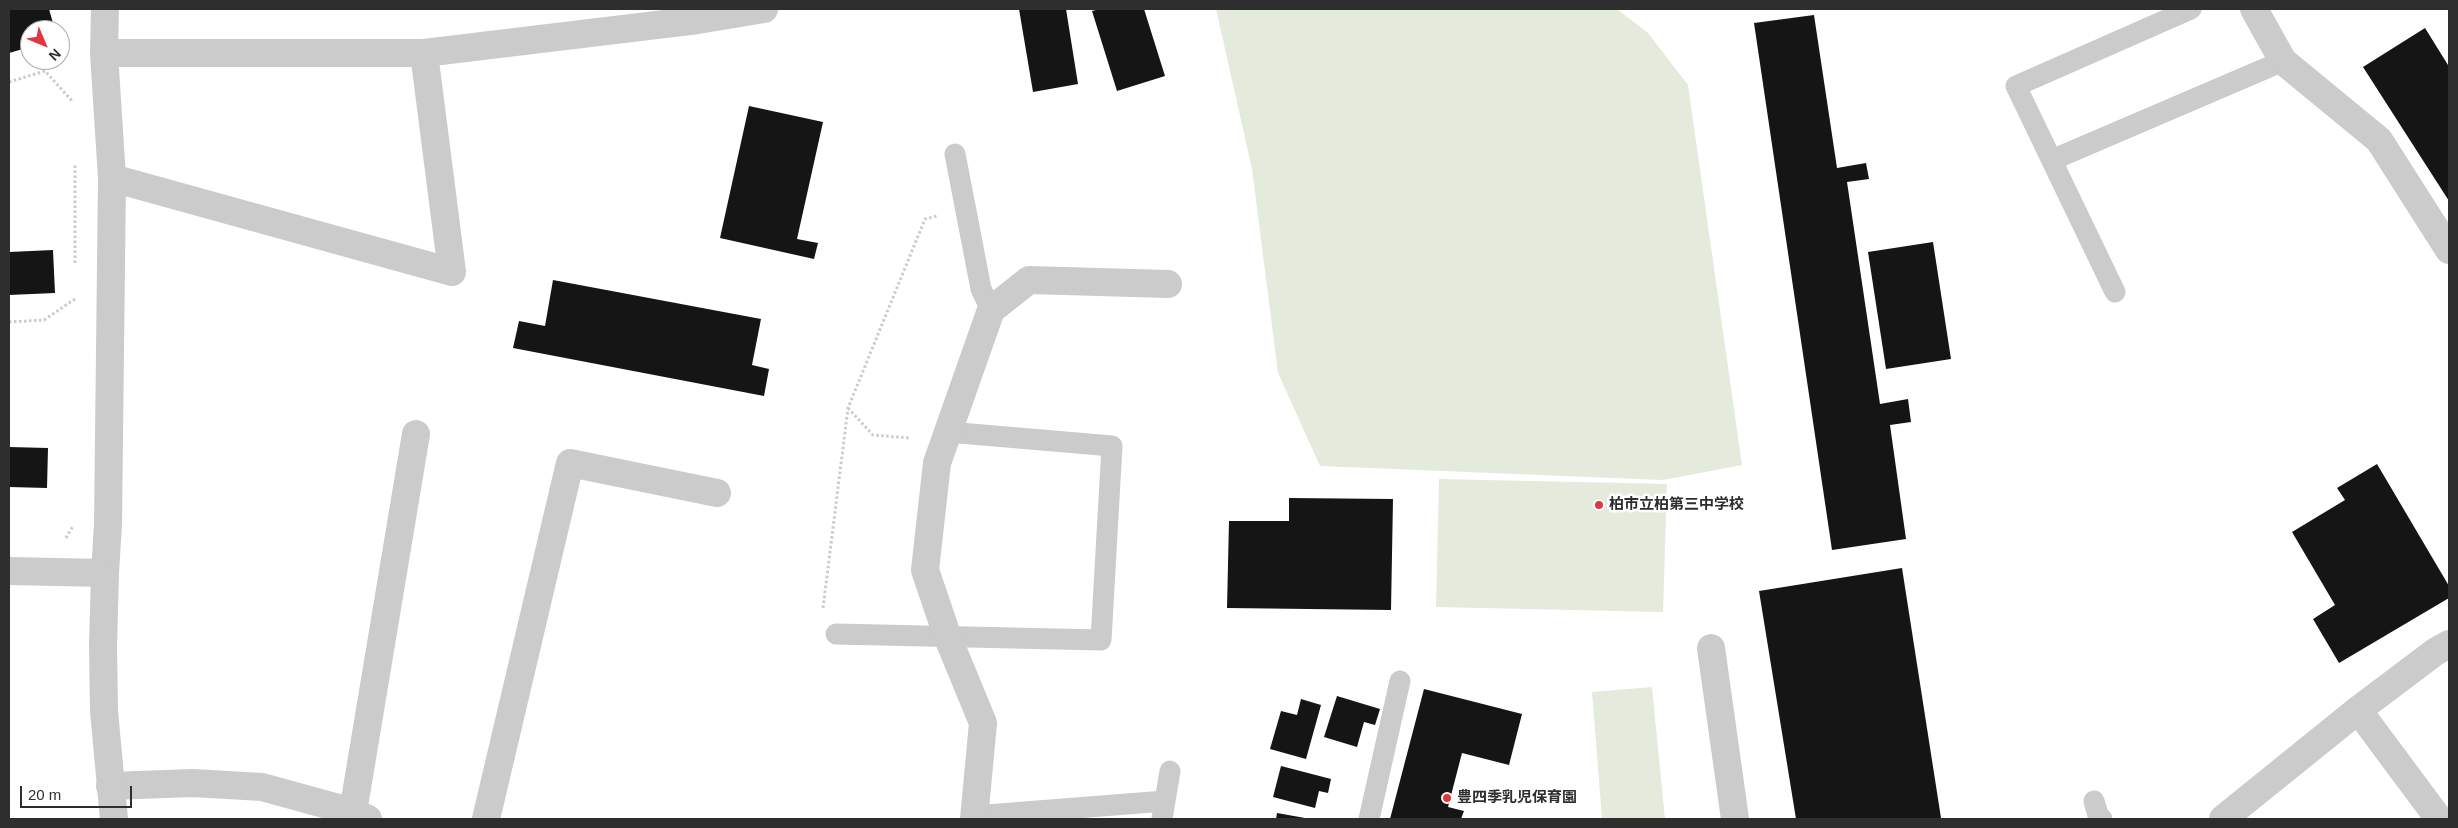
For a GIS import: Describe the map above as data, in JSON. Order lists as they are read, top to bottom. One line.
{"places":["柏市立柏第三中学校","豊四季乳児保育園"],"scale_bar":"20 m","north":"bottom right"}
